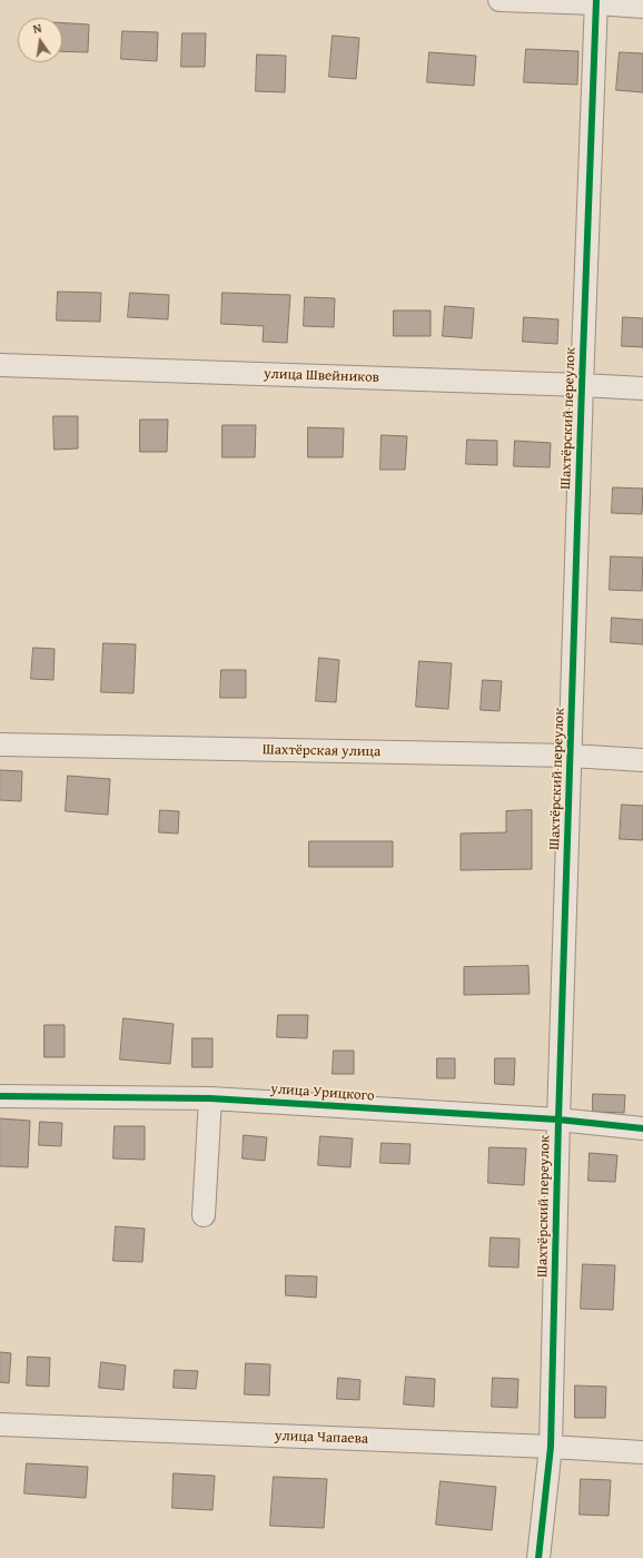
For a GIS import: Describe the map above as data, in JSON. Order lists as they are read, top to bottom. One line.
{"streets":{"street":["улица Швейников","Шахтёрский переулок","Шахтёрская улица","улица Урицкого","улица Чапаева"]},"crossings":[["улица Швейников","Шахтёрский переулок"],["Шахтёрский переулок","Шахтёрская улица"],["Шахтёрский переулок","улица Урицкого"],["Шахтёрский переулок","улица Чапаева"]],"north":"top"}
